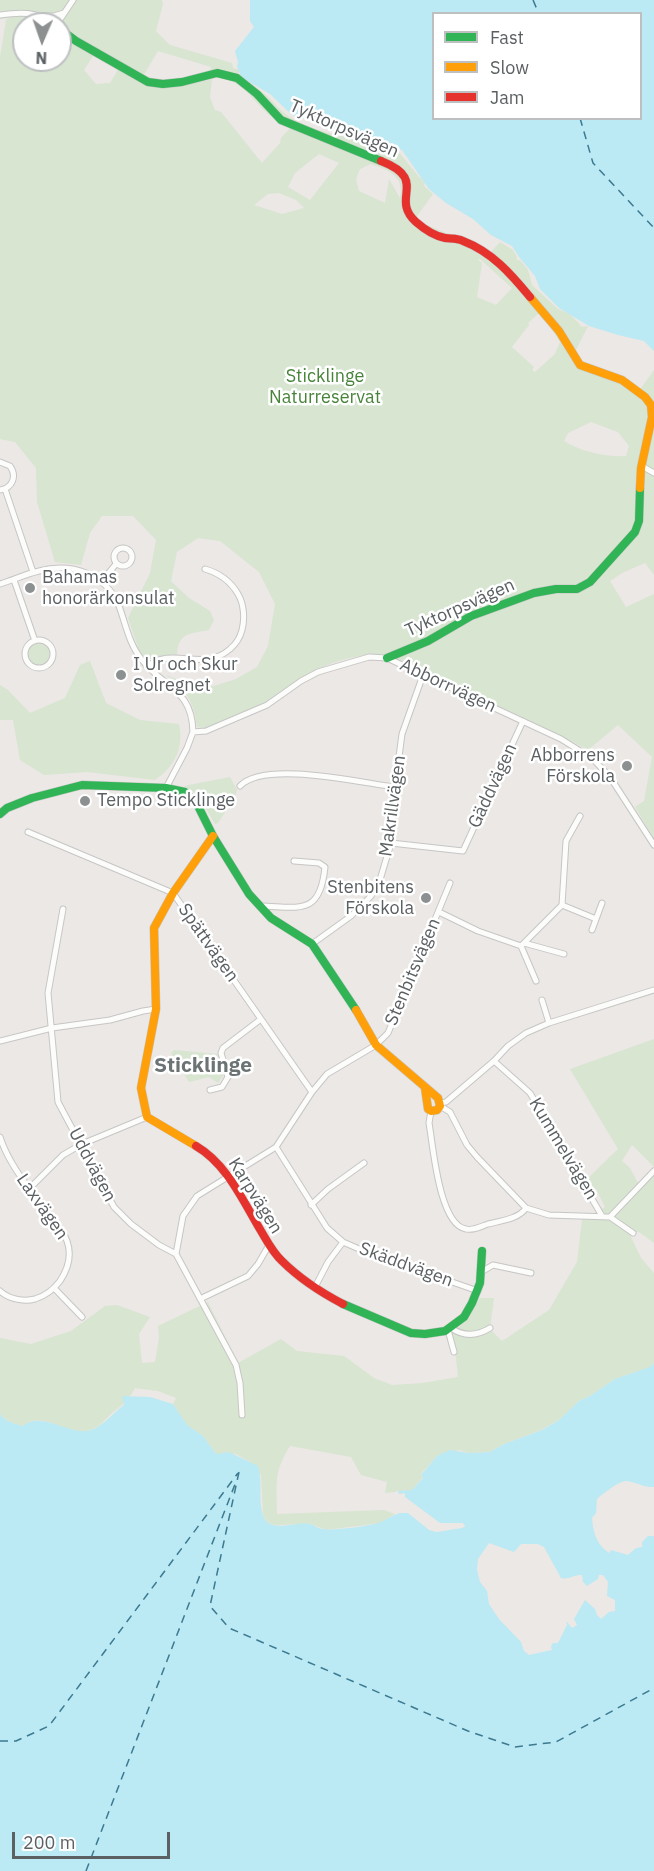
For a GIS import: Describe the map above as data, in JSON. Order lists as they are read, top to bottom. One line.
{"streets":{"street":["Tyktorpsvägen","Abborrvägen","Gäddvägen","Makrillvägen","Spättvägen","Stenbitsvägen","Kummelvägen","Uddvägen","Karpvägen","Laxvägen","Skäddvägen"]},"crossings":[["Tyktorpsvägen","Abborrvägen"],["Abborrvägen","Gäddvägen"],["Abborrvägen","Makrillvägen"],["Gäddvägen","Makrillvägen"],["Spättvägen","Stenbitsvägen"],["Stenbitsvägen","Uddvägen"],["Stenbitsvägen","Karpvägen"],["Stenbitsvägen","Skäddvägen"]],"districts":["Sticklinge"],"parks":["Sticklinge Naturreservat"],"places":["Bahamas honorärkonsulat","I Ur och Skur Solregnet","Abborrens Förskola","Tempo Sticklinge","Stenbitens Förskola"],"legend":["Fast","Slow","Jam"],"scale_bar":"200 m","north":"bottom"}
